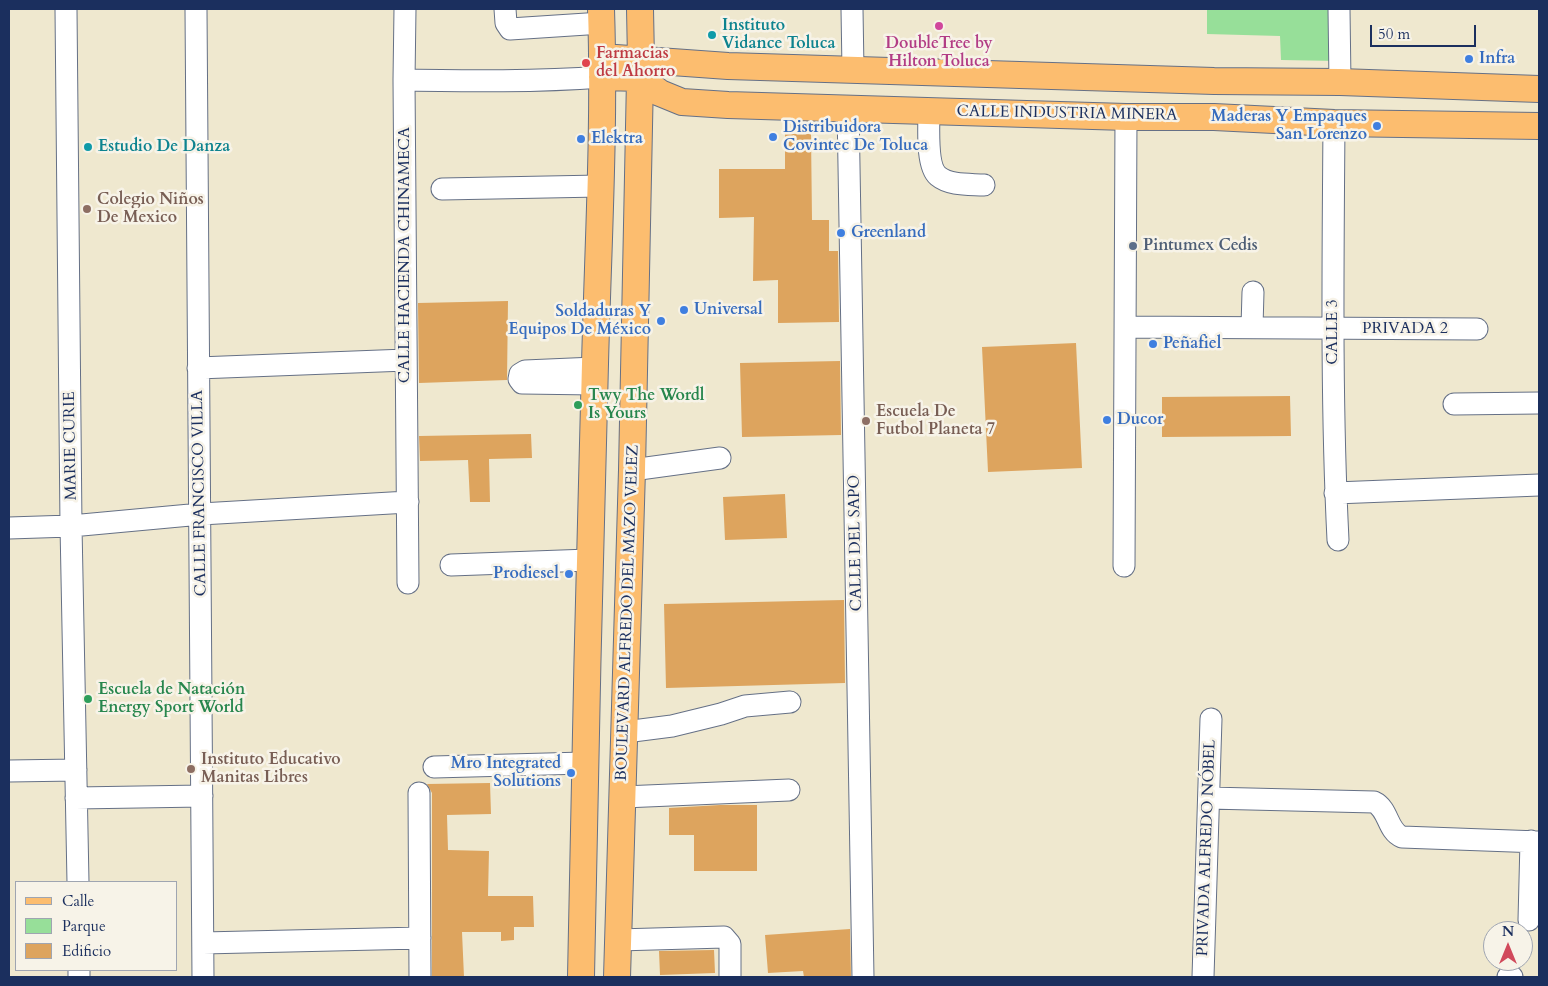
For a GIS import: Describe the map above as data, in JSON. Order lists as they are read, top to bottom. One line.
{"streets":{"main road":["CALLE INDUSTRIA MINERA","BOULEVARD ALFREDO DEL MAZO VELEZ"],"street":["CALLE HACIENDA CHINAMECA","PRIVADA 2","CALLE 3","MARIE CURIE","CALLE FRANCISCO VILLA","CALLE DEL SAPO","PRIVADA ALFREDO NÓBEL"]},"crossings":[["CALLE INDUSTRIA MINERA","CALLE 3"],["CALLE INDUSTRIA MINERA","CALLE DEL SAPO"],["CALLE INDUSTRIA MINERA","BOULEVARD ALFREDO DEL MAZO VELEZ"],["PRIVADA 2","CALLE 3"]],"places":["DoubleTree by Hilton Toluca","Instituto Vidance Toluca","Infra","Farmacias del Ahorro","Maderas Y Empaques San Lorenzo","Distribuidora Covintec De Toluca","Elektra","Estudio De Danza","Colegio Niños De Mexico","Greenland","Pintumex Cedis","Universal","Soldaduras Y Equipos De México","Peñafiel","Twy The Wordl Is Yours","Ducor","Escuela De Futbol Planeta 7","Prodiesel","Escuela de Natación Energy Sport World","Instituto Educativo Manitas Libres","Mro Integrated Solutions"],"legend":["Calle","Parque","Edificio"],"scale_bar":"50 m","north":"top"}
